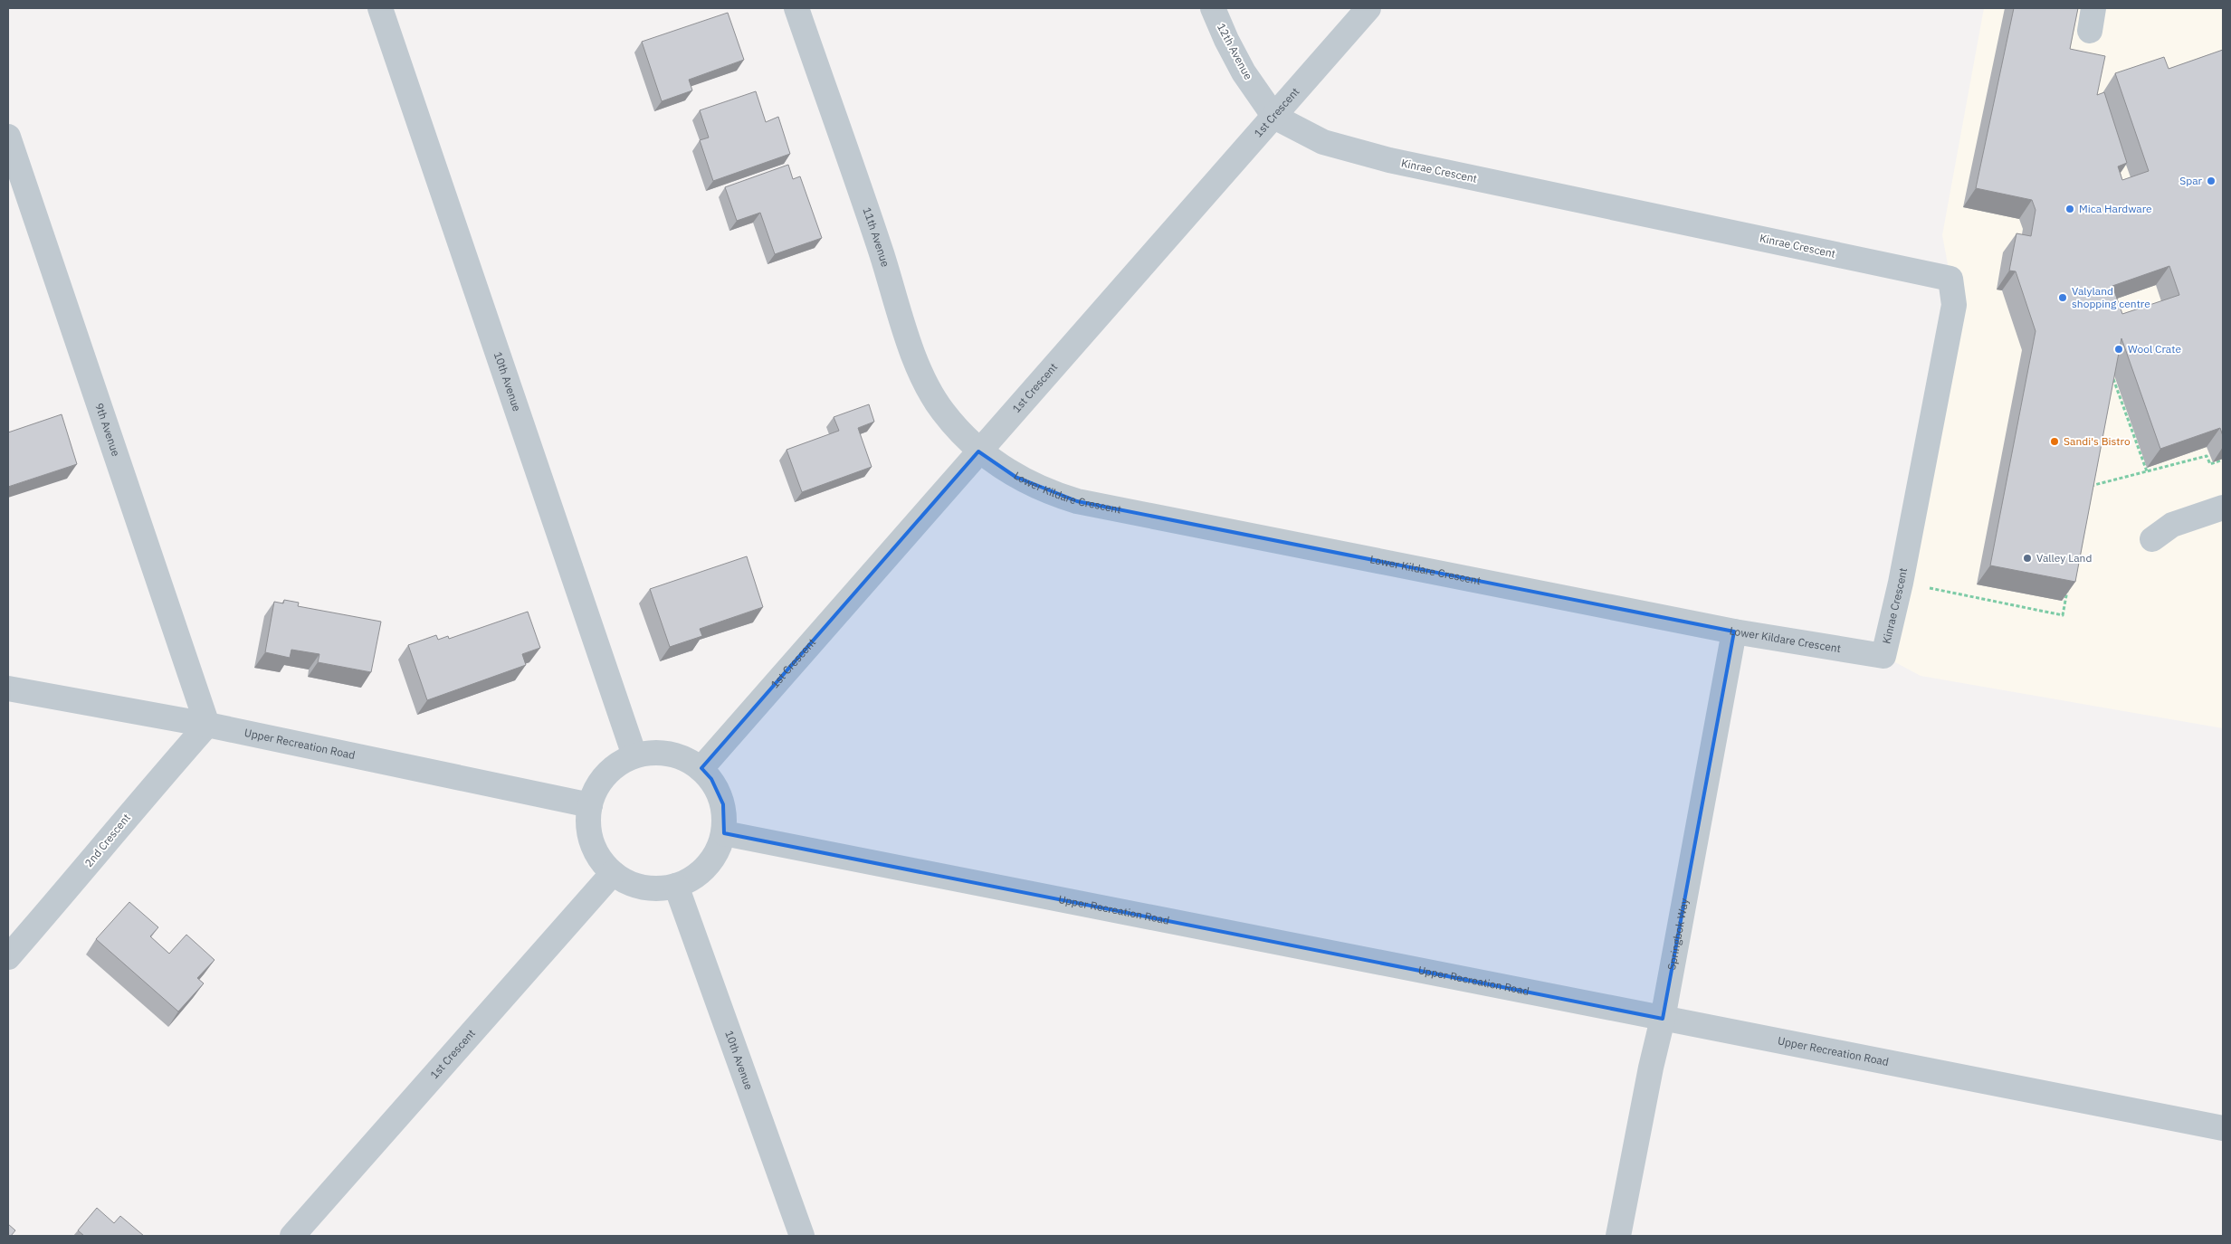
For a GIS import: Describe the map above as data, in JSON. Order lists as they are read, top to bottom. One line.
{"streets":{"street":["12th Avenue","1st Crescent","Kinrae Crescent","11th Avenue","10th Avenue","9th Avenue","Lower Kildare Crescent","Upper Recreation Road","2nd Crescent","Springbok Way"]},"crossings":[["12th Avenue","1st Crescent"],["12th Avenue","Kinrae Crescent"],["1st Crescent","Kinrae Crescent"],["1st Crescent","11th Avenue"],["1st Crescent","10th Avenue"],["1st Crescent","Lower Kildare Crescent"],["1st Crescent","Upper Recreation Road"],["Kinrae Crescent","Lower Kildare Crescent"],["11th Avenue","Lower Kildare Crescent"],["10th Avenue","Upper Recreation Road"],["9th Avenue","Upper Recreation Road"],["9th Avenue","2nd Crescent"],["Lower Kildare Crescent","Springbok Way"],["Upper Recreation Road","2nd Crescent"],["Upper Recreation Road","Springbok Way"]],"places":["Spar","Mica Hardware","Valyland shopping centre","Wool Crate","Sandi's Bistro","Valley Land"]}
